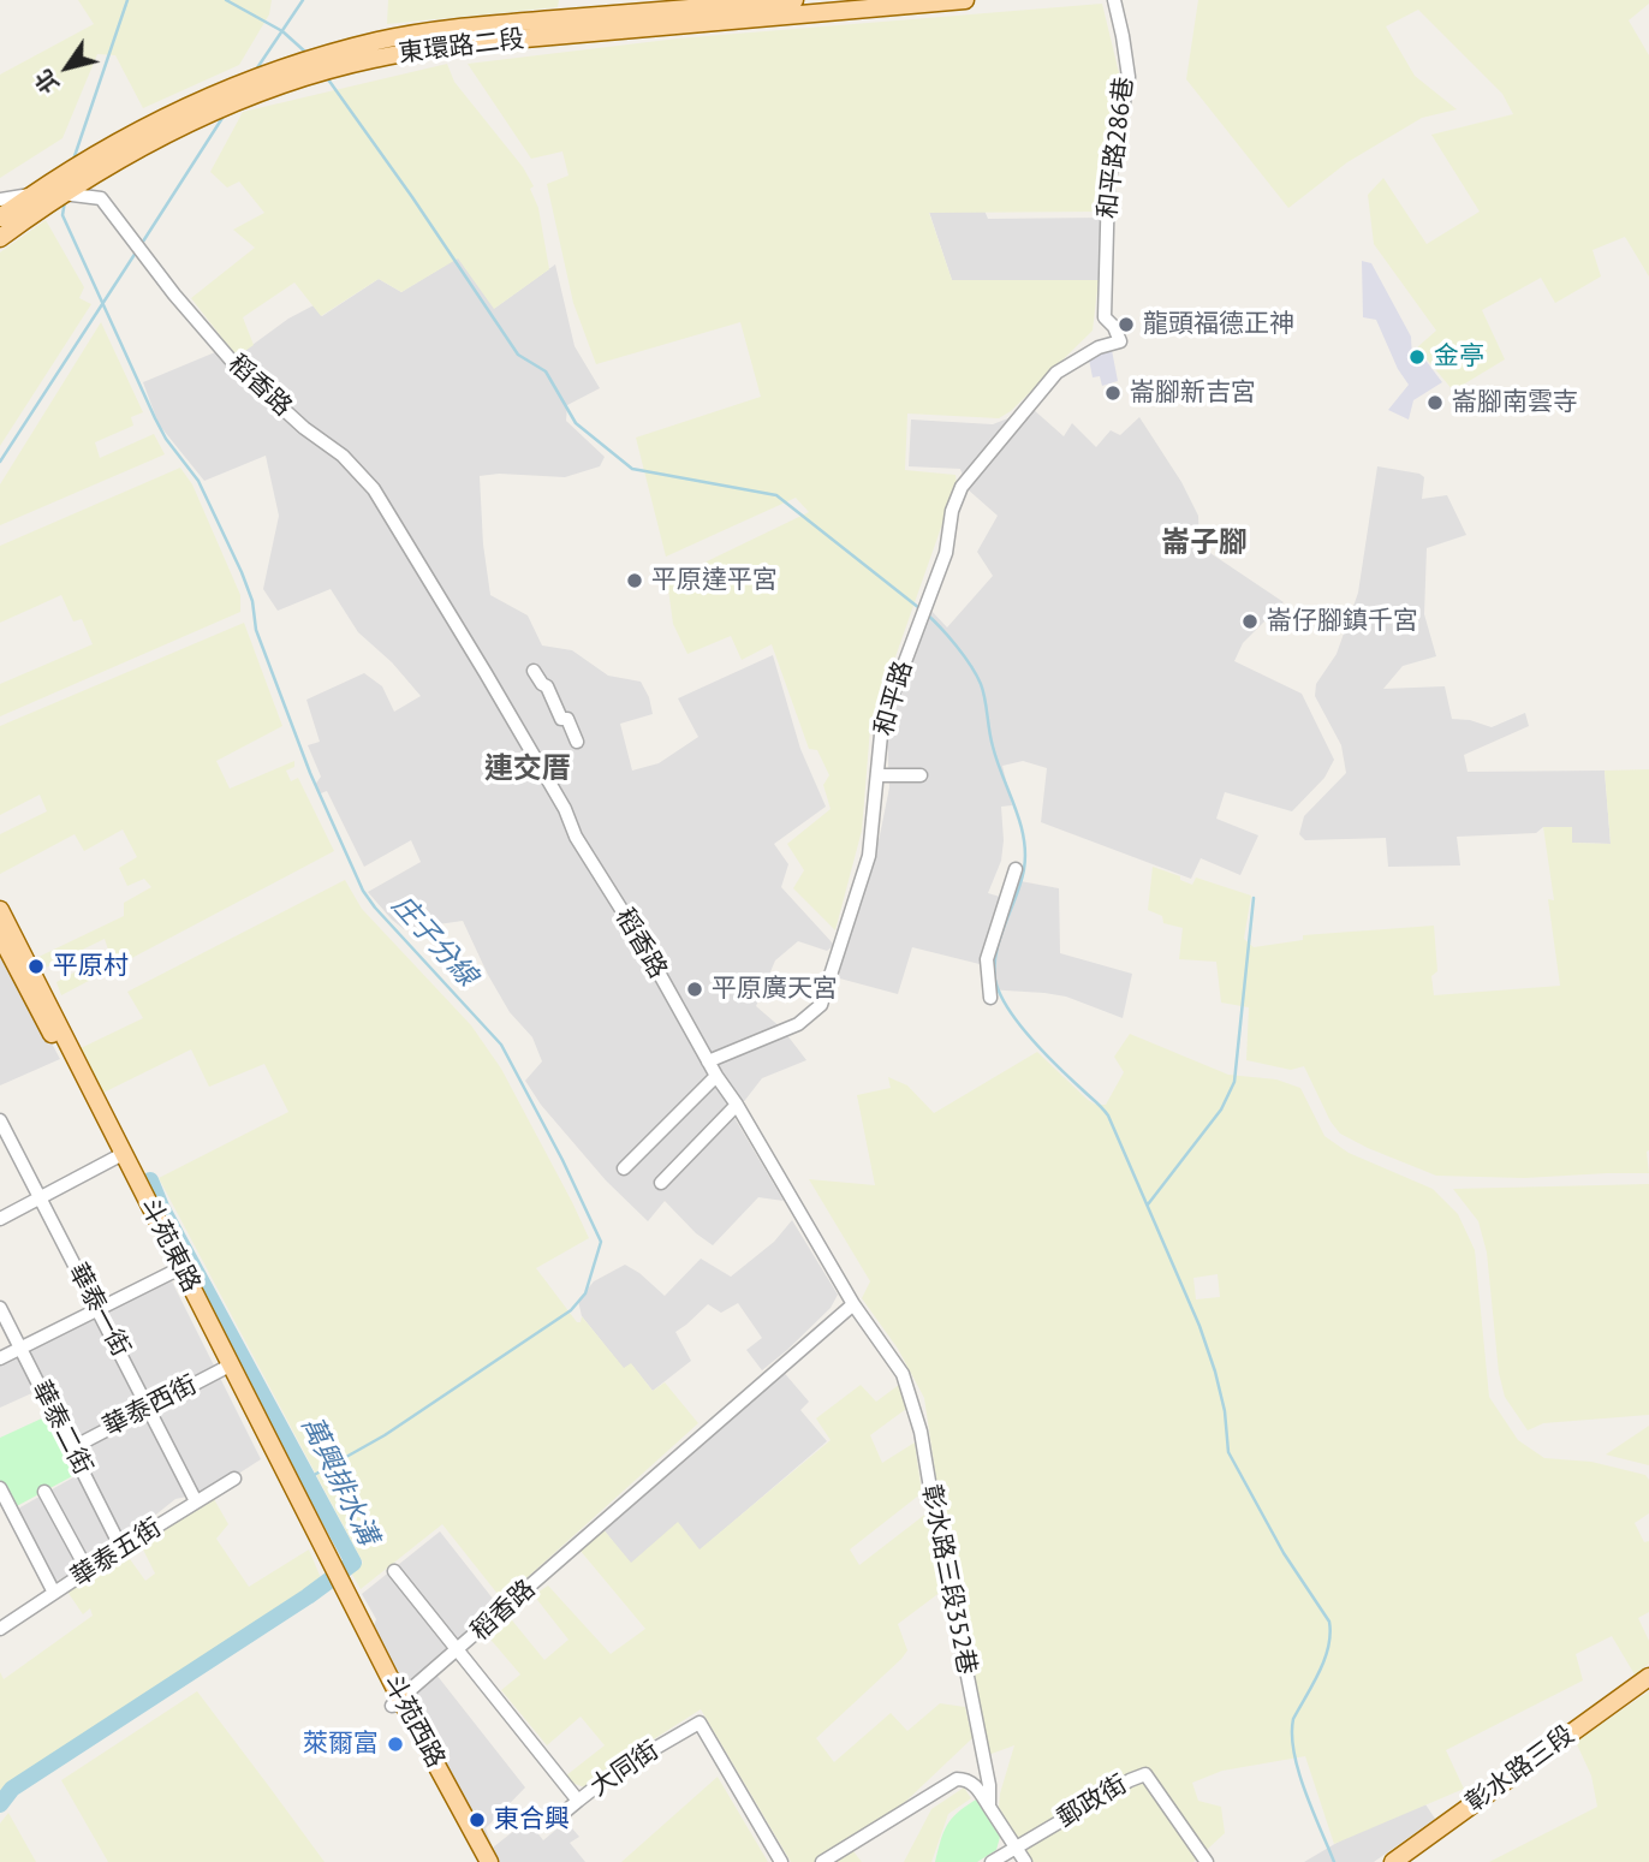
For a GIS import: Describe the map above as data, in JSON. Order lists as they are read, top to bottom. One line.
{"streets":{"main road":["東環路二段","斗苑東路","斗苑西路","彰水路三段"],"street":["和平路286巷","稻香路","和平路","華泰一街","華泰西街","華泰二街","華泰五街","彰水路三段352巷","大同街","郵政街"]},"crossings":[["東環路二段","稻香路"],["和平路286巷","和平路"],["稻香路","和平路"],["稻香路","彰水路三段352巷"],["稻香路","斗苑西路"],["稻香路","大同街"],["斗苑東路","華泰西街"],["斗苑東路","斗苑西路"],["華泰一街","華泰西街"],["華泰一街","華泰五街"],["華泰西街","華泰二街"],["華泰二街","華泰五街"],["彰水路三段352巷","郵政街"]],"districts":["崙子腳","連交厝"],"water":["庄子分線","萬興排水溝"],"places":["龍頭福德正神","金亭","崙腳新吉宮","崙腳南雲寺","平原達平宮","崙仔腳鎮千宮","平原村","平原廣天宮","萊爾富","東合興"],"north":"bottom left"}
